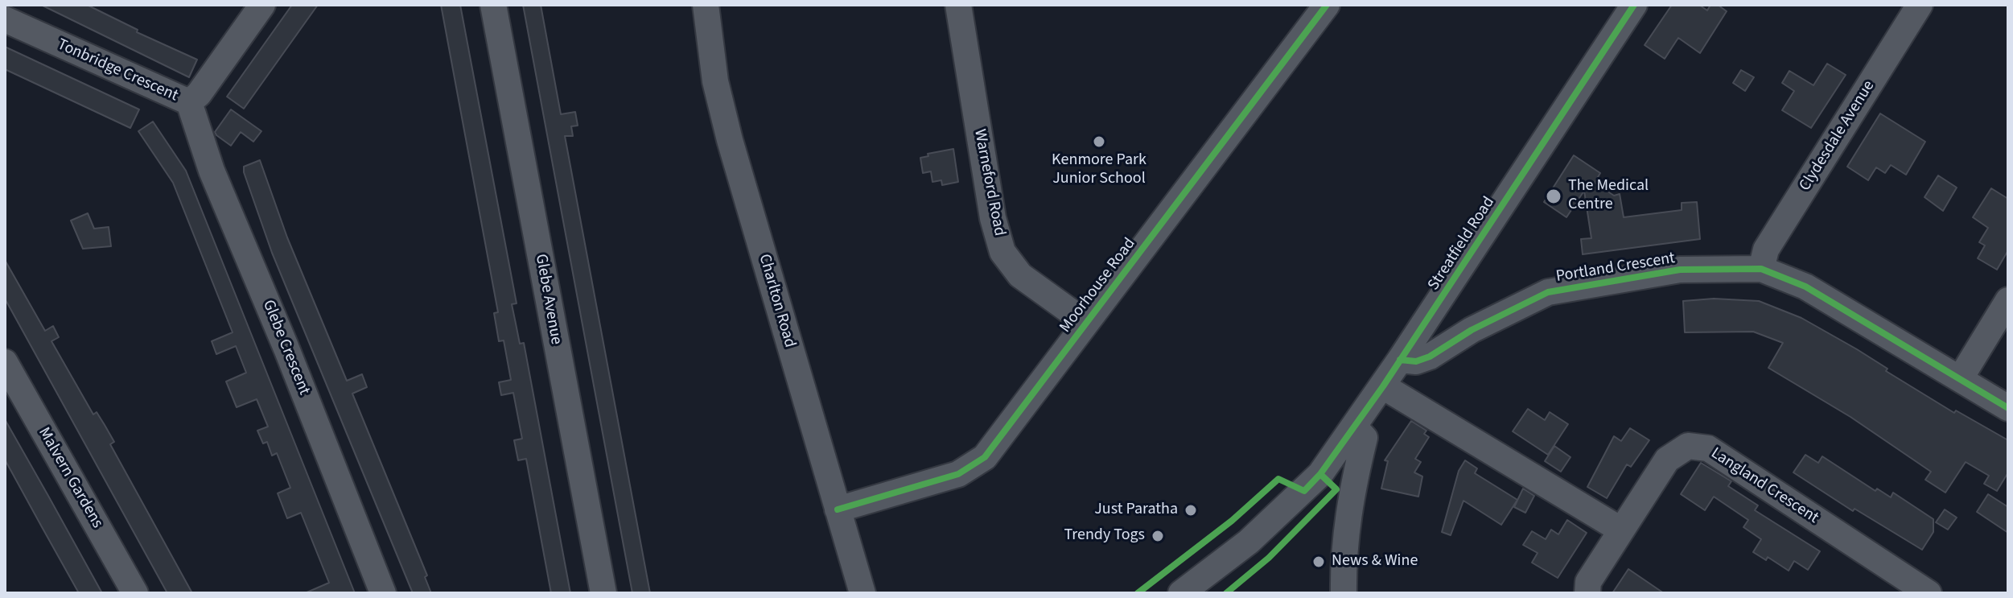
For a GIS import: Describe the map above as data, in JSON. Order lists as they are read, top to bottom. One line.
{"streets":{"street":["Tonbridge Crescent","Clydesdale Avenue","Warneford Road","Streatfield Road","Portland Crescent","Moorhouse Road","Glebe Avenue","Charlton Road","Glebe Crescent","Malvern Gardens","Langland Crescent"]},"crossings":[["Tonbridge Crescent","Glebe Crescent"],["Clydesdale Avenue","Portland Crescent"],["Warneford Road","Moorhouse Road"],["Streatfield Road","Portland Crescent"],["Moorhouse Road","Charlton Road"]],"places":["Kenmore Park Junior School","The Medical Centre","Just Paratha","Trendy Togs","News & Wine"]}
